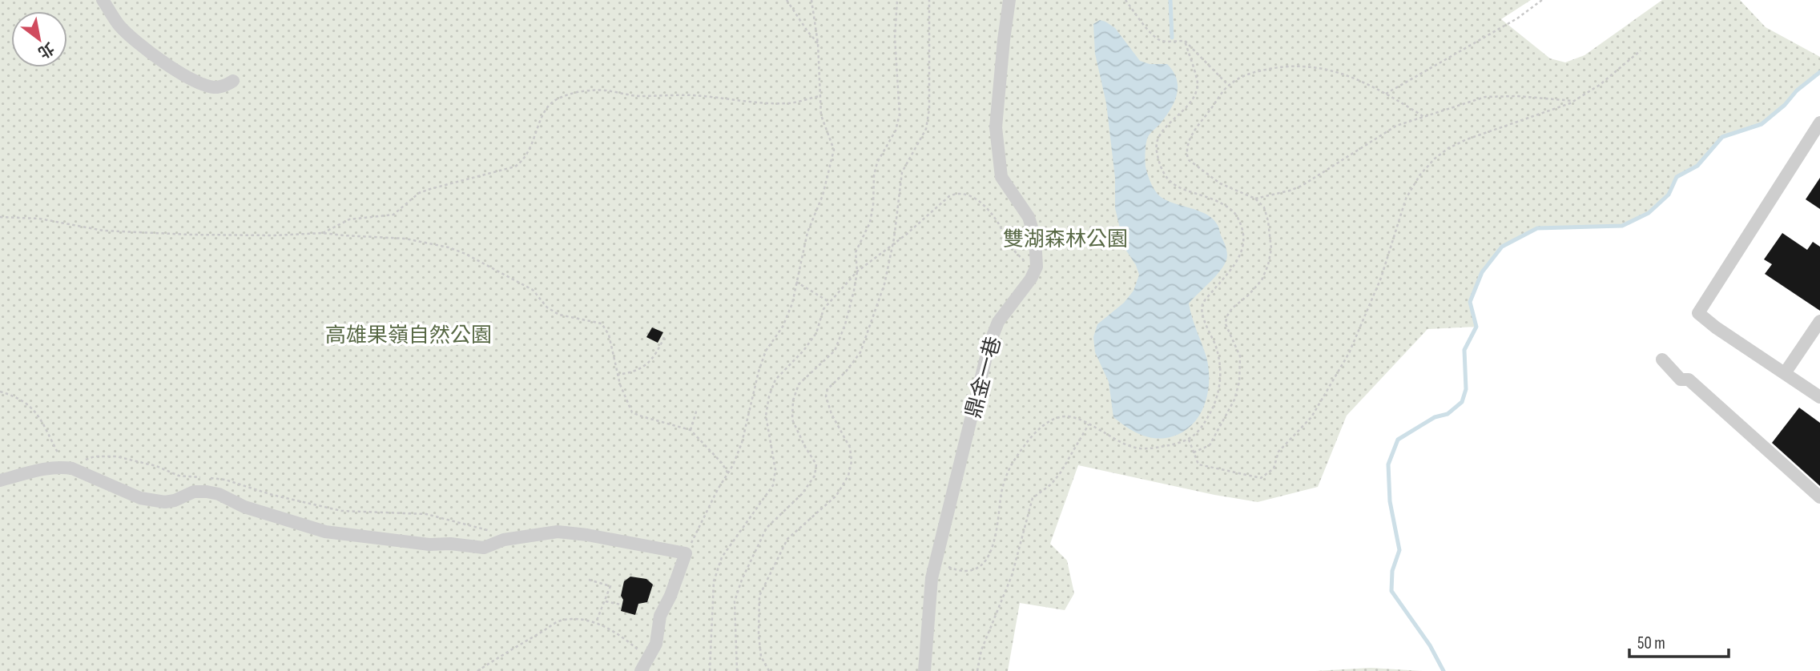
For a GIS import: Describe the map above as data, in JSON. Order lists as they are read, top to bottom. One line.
{"streets":{"lane":["鼎金一巷"]},"parks":["雙湖森林公園","高雄果嶺自然公園"],"scale_bar":"50 m","north":"bottom right"}
